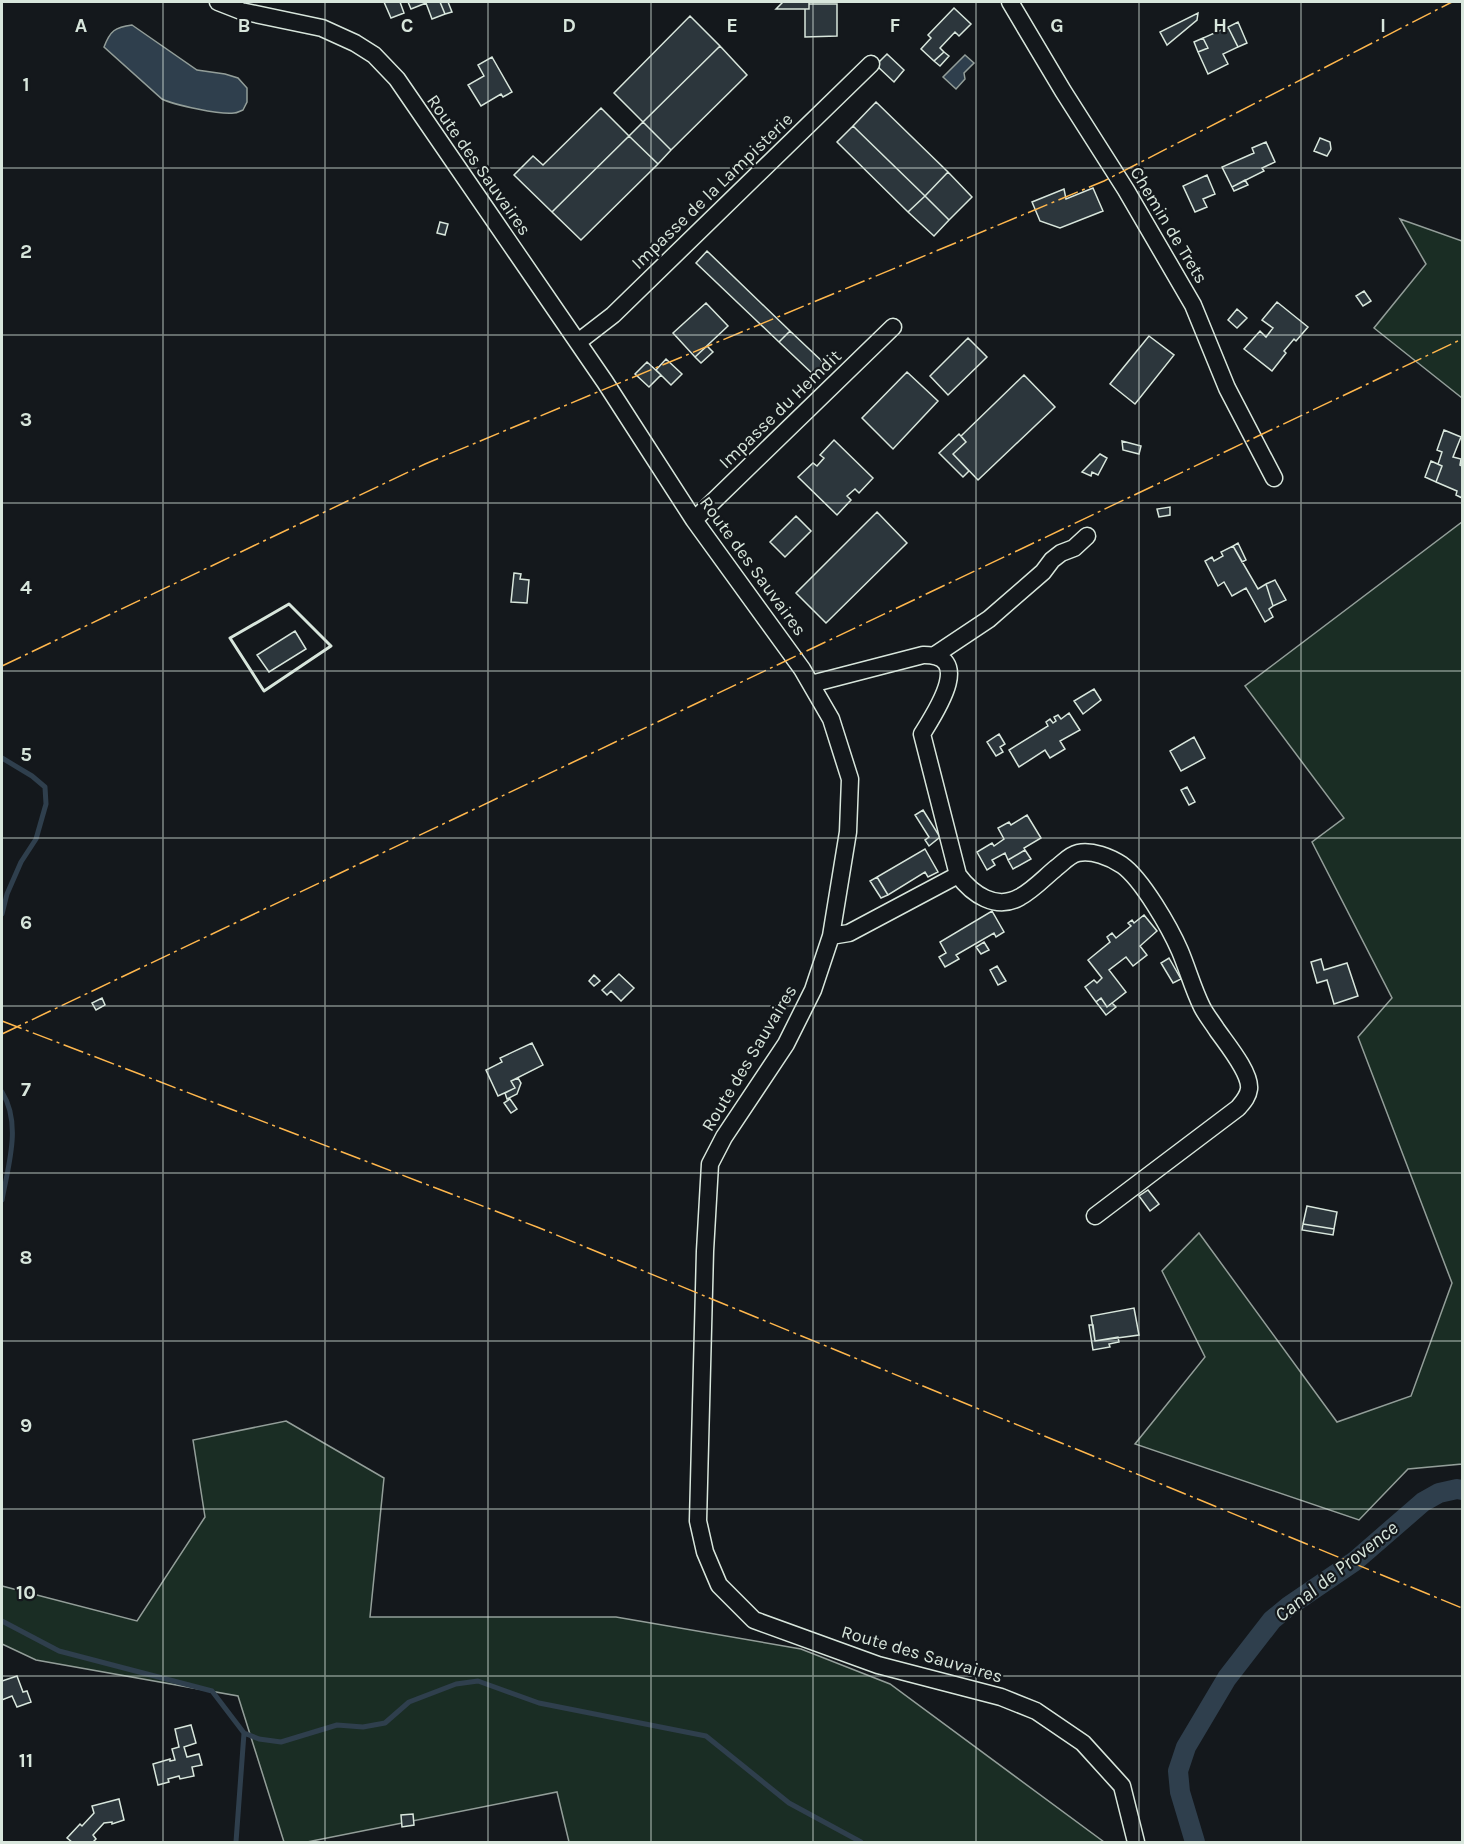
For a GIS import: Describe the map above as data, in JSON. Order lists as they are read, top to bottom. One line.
{"streets":{"street":["Route des Sauvaires","Impasse de la Lampisterie","Chemin de Trets","Impasse du Hemdit"]},"crossings":[["Route des Sauvaires","Impasse de la Lampisterie"],["Route des Sauvaires","Impasse du Hemdit"]],"water":["Canal de Provence"],"grid":{"columns":["A","B","C","D","E","F","G","H","I"],"rows":["1","2","3","4","5","6","7","8","9","10","11"]}}
